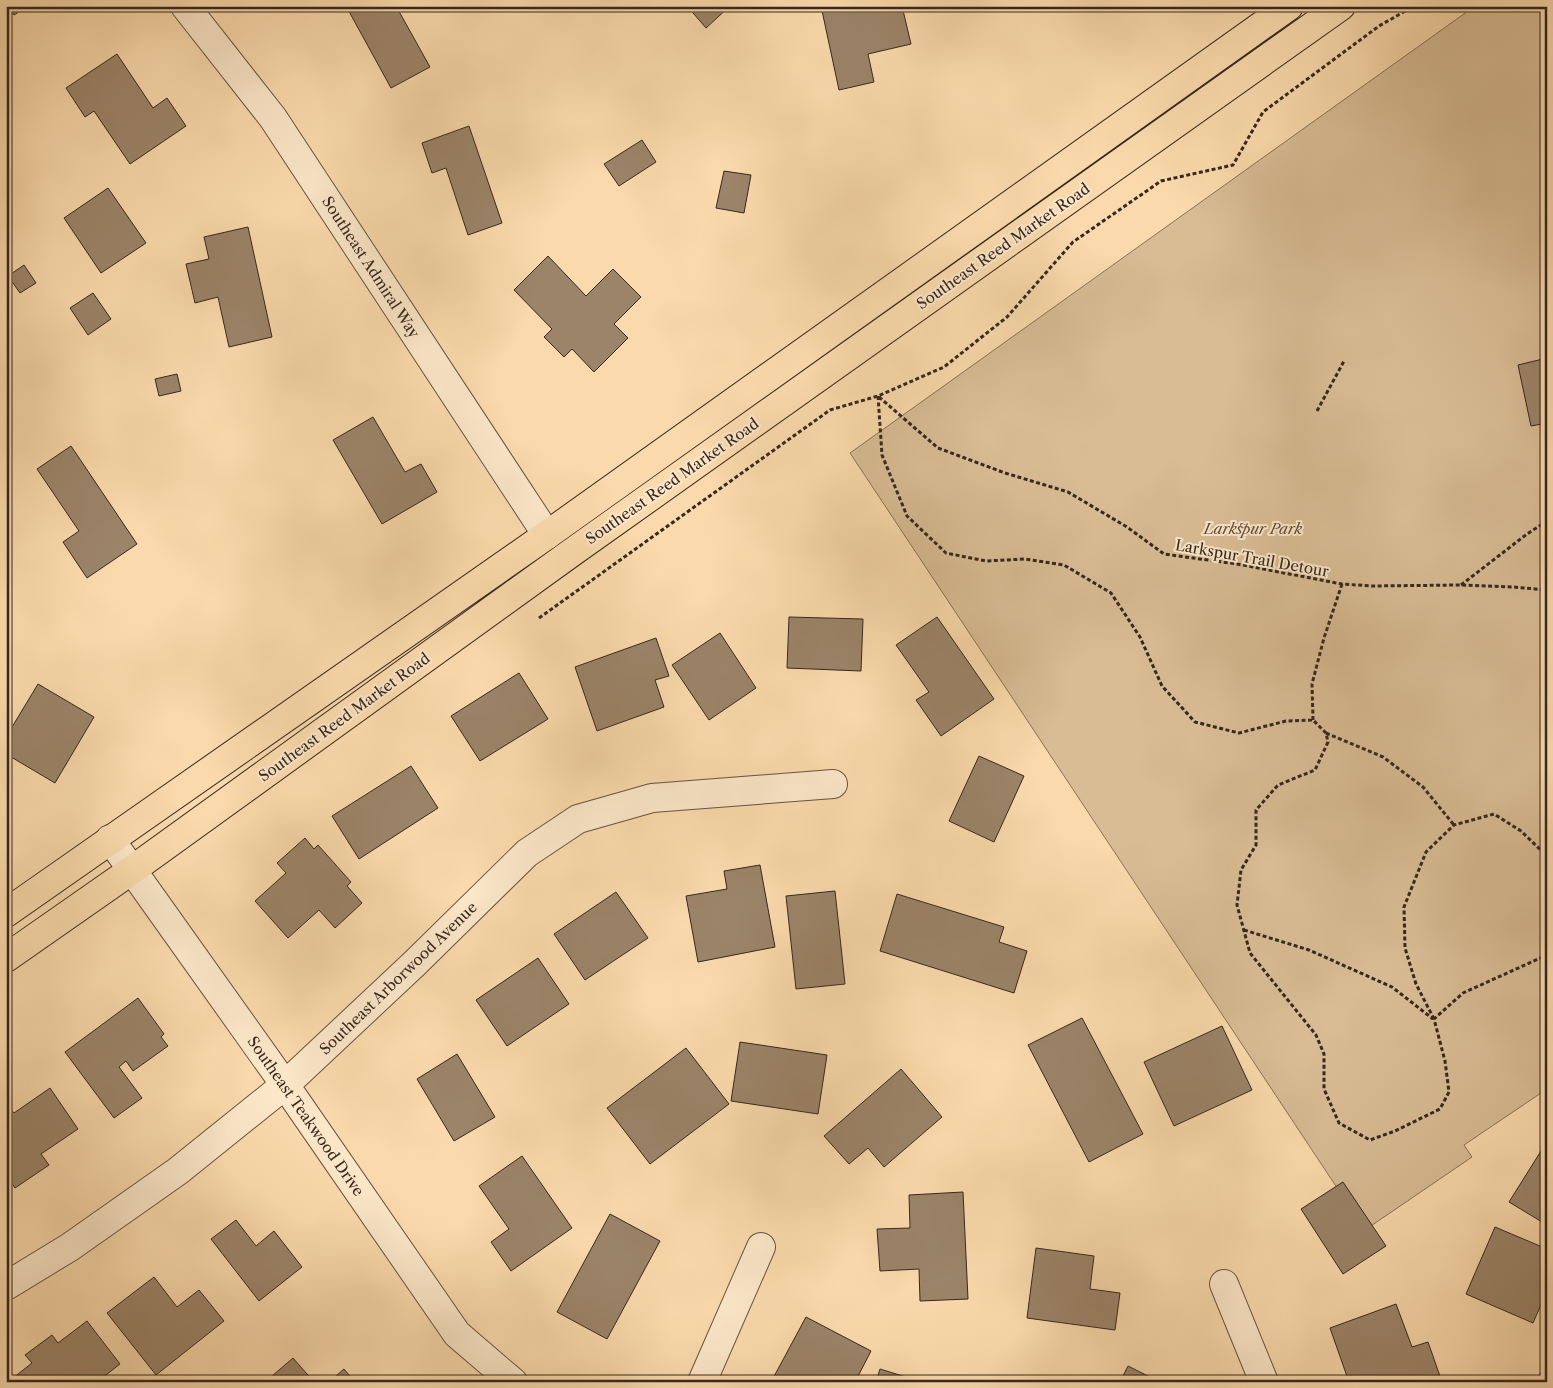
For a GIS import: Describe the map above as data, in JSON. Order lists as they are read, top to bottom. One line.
{"streets":{"main road":["Southeast Reed Market Road"],"street":["Southeast Admiral Way","Southeast Arborwood Avenue","Southeast Teakwood Drive"],"path":["Larkspur Trail Detour"]},"crossings":[["Southeast Reed Market Road","Southeast Admiral Way"],["Southeast Reed Market Road","Southeast Teakwood Drive"],["Southeast Arborwood Avenue","Southeast Teakwood Drive"]],"parks":["Larkspur Park"]}
